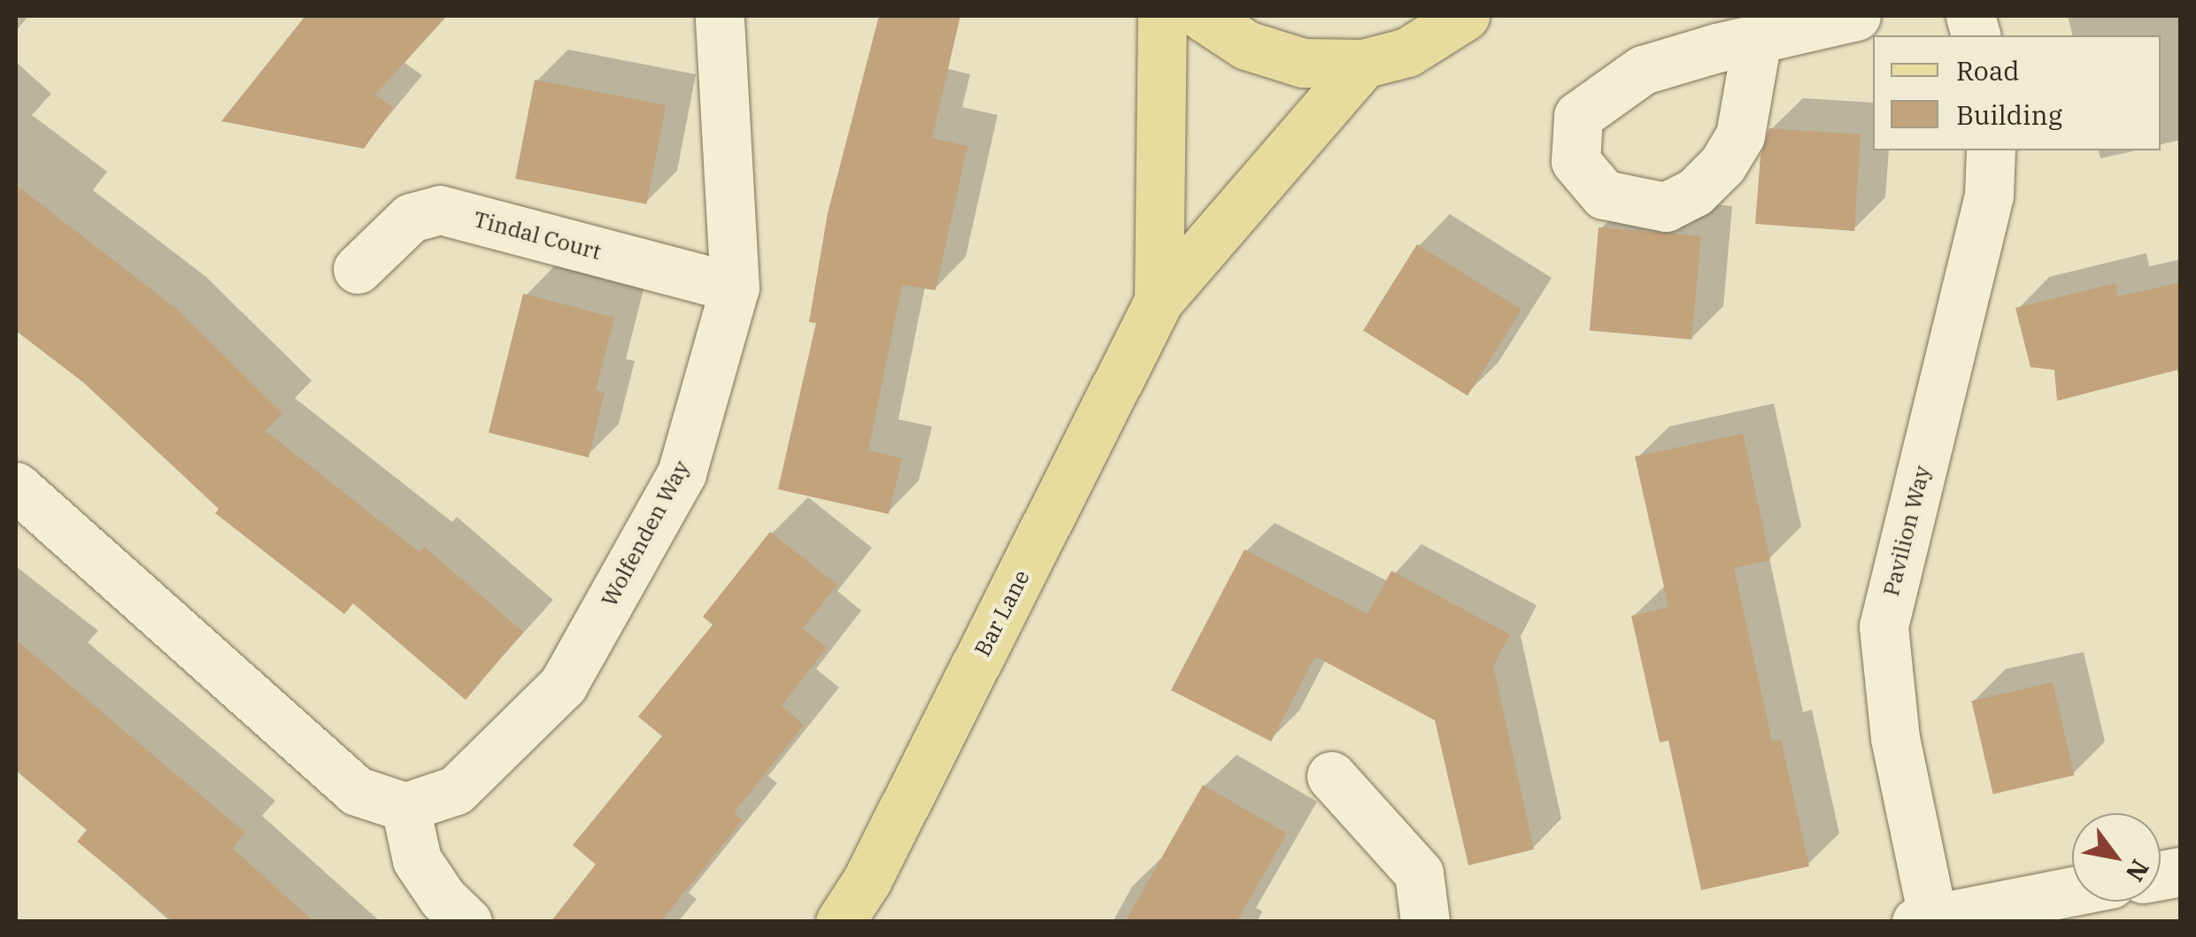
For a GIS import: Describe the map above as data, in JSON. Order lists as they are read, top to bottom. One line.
{"streets":{"main road":["Bar Lane"],"street":["Tindal Court","Pavilion Way","Wolfenden Way"]},"crossings":[["Tindal Court","Wolfenden Way"]],"legend":["Road","Building"],"north":"bottom right"}
